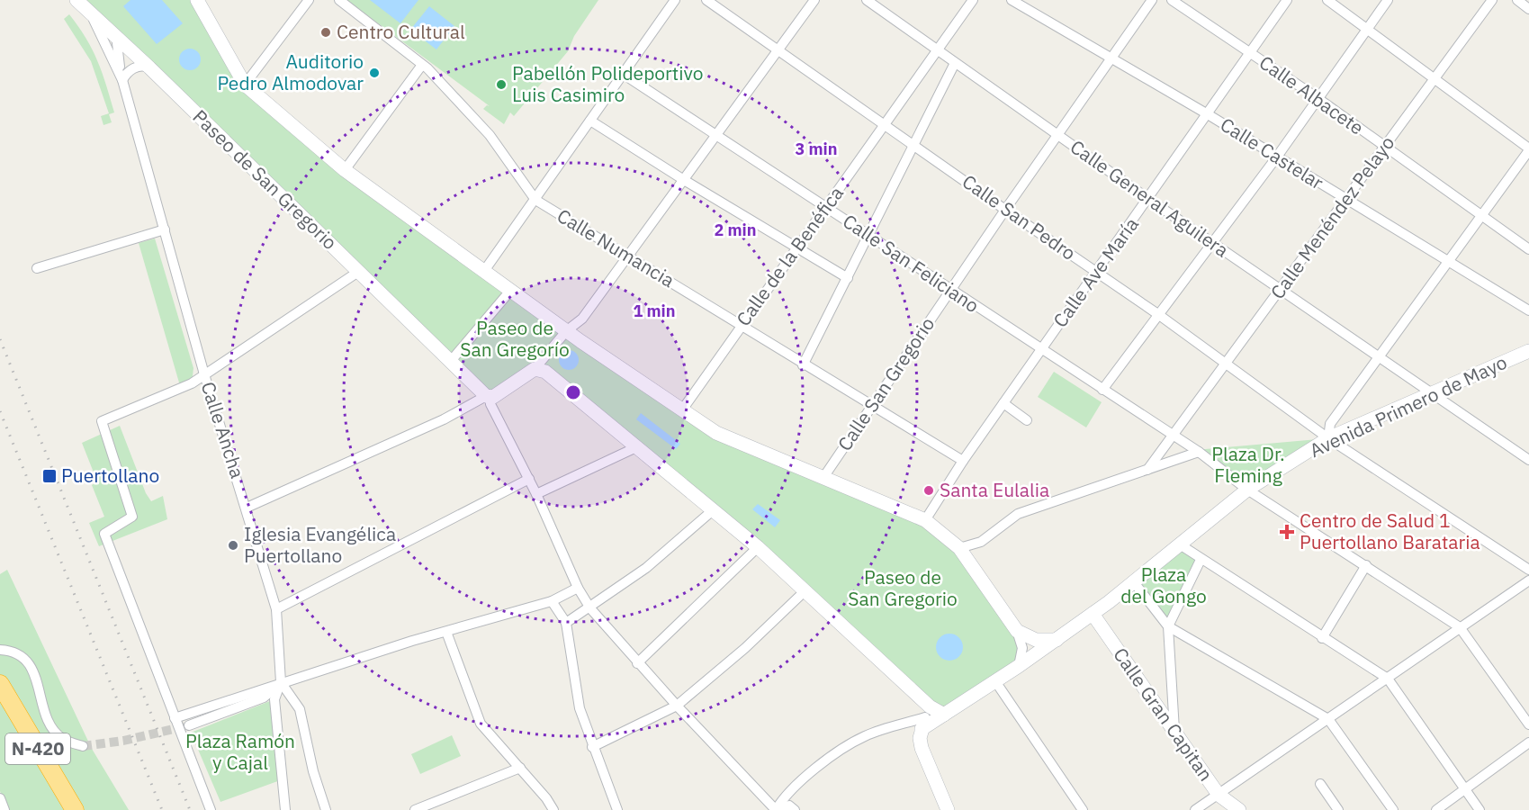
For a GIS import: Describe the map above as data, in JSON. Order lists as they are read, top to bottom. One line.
{"streets":{"highway":["N-420"],"main road":["Paseo de San Gregorio","Avenida Primero de Mayo","Calle Gran Capitan"],"street":["Calle Albacete","Calle Castelar","Calle General Aguilera","Calle San Pedro","Calle Menéndez Pelayo","Calle Numancia","Calle de la Benéfica","Calle San Feliciano","Calle Ave María","Calle San Gregorio","Calle Ancha"]},"crossings":[["Calle Albacete","Calle Menéndez Pelayo"],["Calle Albacete","Calle Ave María"],["Calle Castelar","Calle Menéndez Pelayo"],["Calle Castelar","Calle Ave María"],["Calle Castelar","Calle San Gregorio"],["Paseo de San Gregorio","Calle Ancha"],["Calle General Aguilera","Calle Menéndez Pelayo"],["Calle General Aguilera","Calle de la Benéfica"],["Calle General Aguilera","Calle Ave María"],["Calle General Aguilera","Calle San Gregorio"],["Calle General Aguilera","Avenida Primero de Mayo"],["Calle San Pedro","Calle Menéndez Pelayo"],["Calle San Pedro","Calle de la Benéfica"],["Calle San Pedro","Calle Ave María"],["Calle San Pedro","Calle San Gregorio"],["Calle San Pedro","Avenida Primero de Mayo"],["Calle Menéndez Pelayo","Calle San Feliciano"],["Calle Numancia","Calle de la Benéfica"],["Calle Numancia","Calle Ave María"],["Calle Numancia","Calle San Gregorio"],["Calle de la Benéfica","Calle San Feliciano"],["Calle San Feliciano","Calle Ave María"],["Calle San Feliciano","Calle San Gregorio"],["Avenida Primero de Mayo","Calle Gran Capitan"]],"parks":["Paseo de San Gregorío","Plaza Dr. Fleming","Plaza del Gongo","Paseo de San Gregorio","Plaza Ramón y Cajal"],"places":{"other":["Centro Cultural","Auditorio Pedro Almodovar","Pabellón Polideportivo Luis Casimiro","Santa Eulalia","Iglesia Evangélica Puertollano"],"transit":["Puertollano"],"health":["Centro de Salud 1 Puertollano Barataria"]},"rings":["3 min","2 min","1 min"]}
